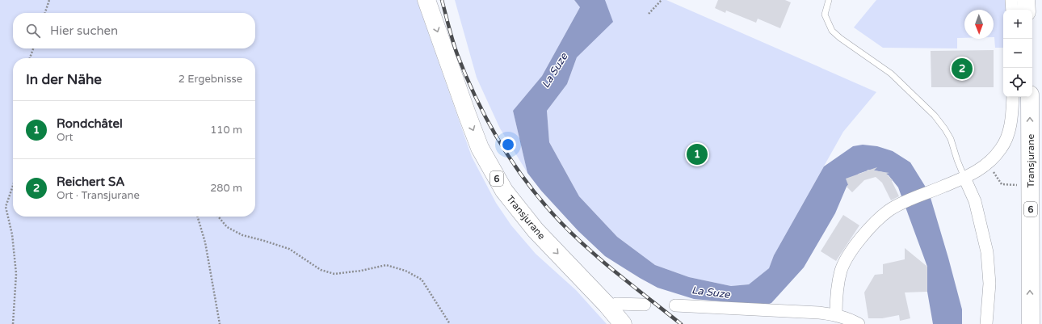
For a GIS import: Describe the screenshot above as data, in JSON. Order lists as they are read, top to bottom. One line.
{"streets":{"main road":["Transjurane","6"]},"water":["La Suze"],"north":"bottom","page":{"map_buttons":["+","−"],"search":"Hier suchen","pins":["2","1"],"heading":["In der Nähe","2 Ergebnisse"],"list":[{"mark":"1","name":"Rondchâtel","note":"Ort","value":"110 m"},{"mark":"2","name":"Reichert SA","note":"Ort · Transjurane","value":"280 m"}]}}
